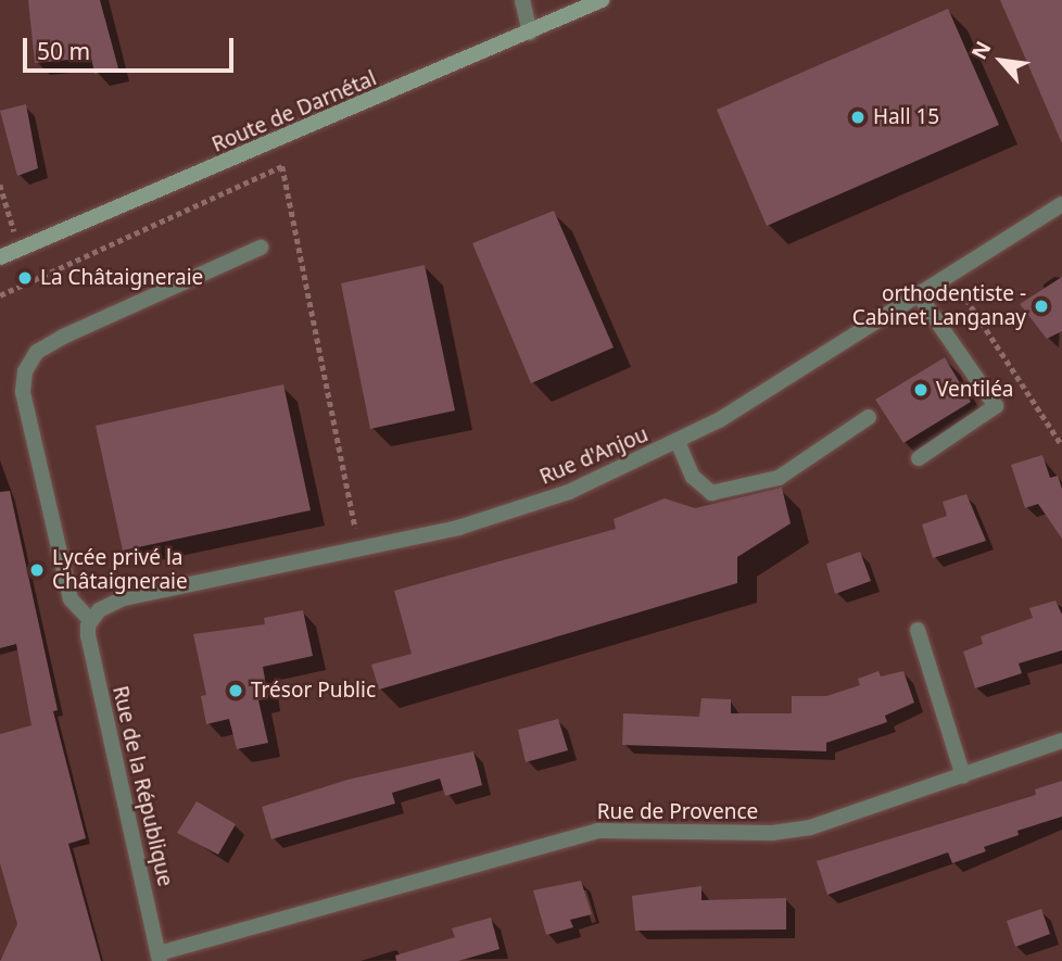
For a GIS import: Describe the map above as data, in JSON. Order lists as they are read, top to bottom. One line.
{"streets":{"main road":["Route de Darnétal"],"street":["Rue d'Anjou","Rue de la République","Rue de Provence"]},"crossings":[["Rue d'Anjou","Rue de la République"],["Rue de la République","Rue de Provence"]],"places":["Hall 15","La Châtaigneraie","orthodentiste - Cabinet Langanay","Ventiléa","Lycée privé la Châtaigneraie","Trésor Public"],"scale_bar":"50 m","north":"top left"}
